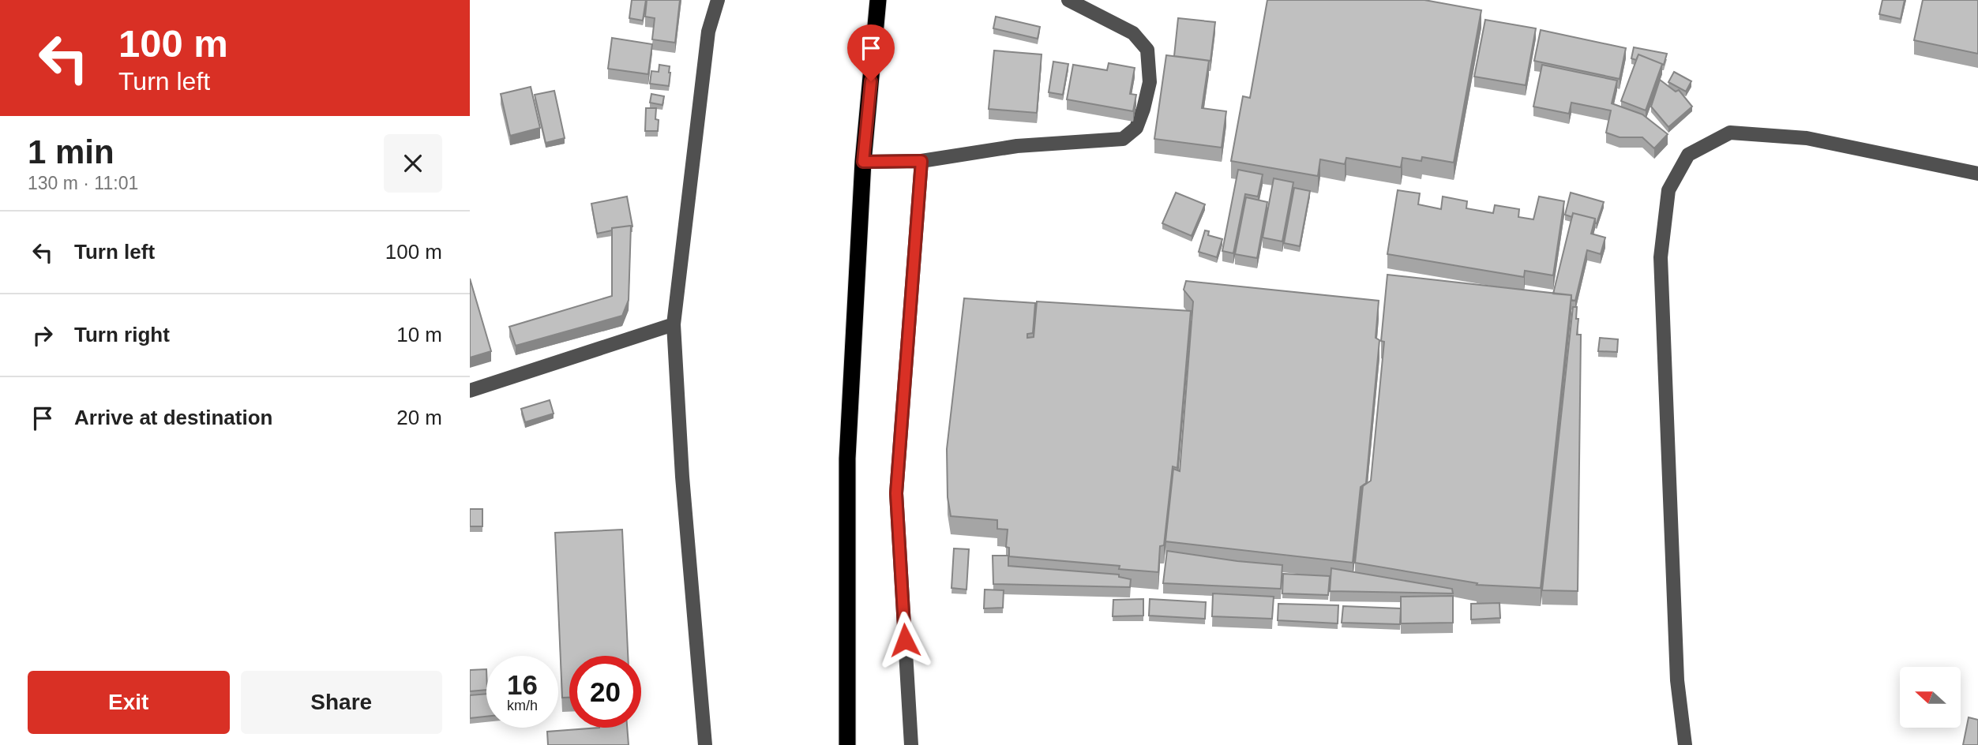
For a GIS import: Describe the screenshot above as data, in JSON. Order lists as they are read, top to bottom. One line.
{"north":"left","page":{"turn":["100 m","Turn left"],"heading":["1 min","130 m · 11:01"],"list":[{"name":"Turn left","value":"100 m"},{"name":"Turn right","value":"10 m"},{"name":"Arrive at destination","value":"20 m"}],"speed":"16 km/h","limit":"20","buttons":["Exit","Share"]}}
